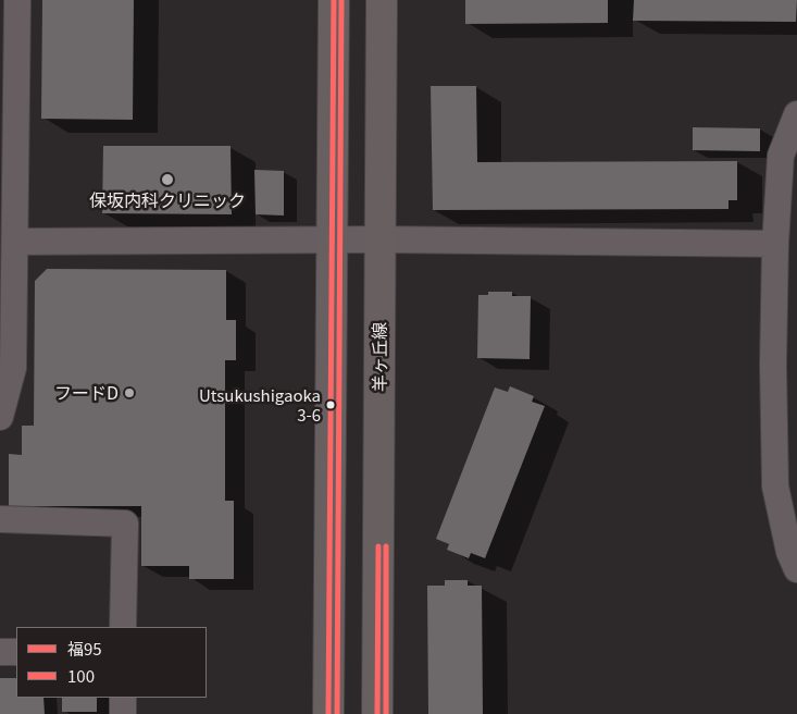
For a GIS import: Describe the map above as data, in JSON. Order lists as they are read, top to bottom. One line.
{"streets":{"main road":["羊ヶ丘線"]},"places":["保坂内科クリニック","フードD","Utsukushigaoka 3-6"],"lines":["transit line 福95","transit line 100"],"legend":["福95","100"]}
